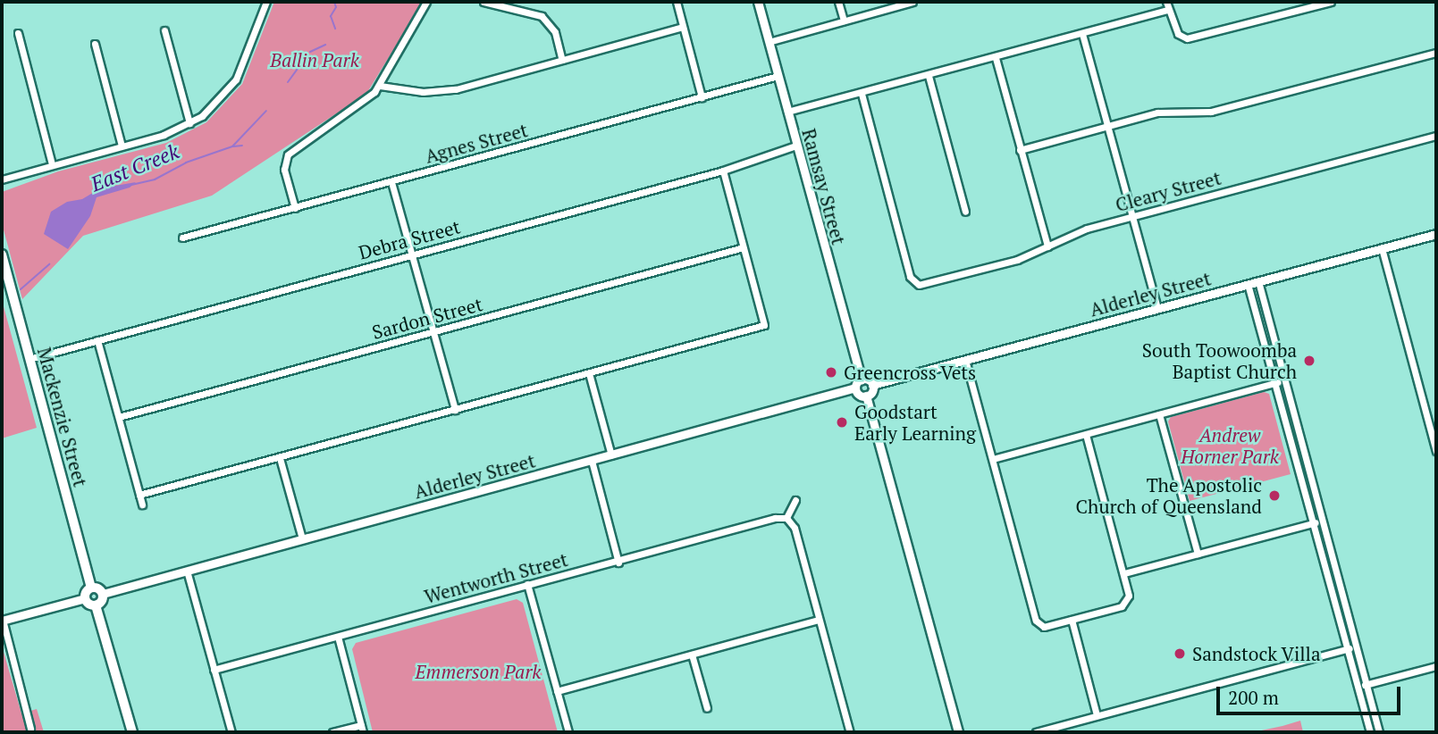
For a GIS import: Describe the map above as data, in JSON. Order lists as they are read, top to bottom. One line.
{"streets":{"main road":["Mackenzie Street"],"street":["Agnes Street","Ramsay Street","Cleary Street","Debra Street","Alderley Street","Sardon Street","Wentworth Street"]},"crossings":[["Agnes Street","Ramsay Street"],["Ramsay Street","Debra Street"],["Debra Street","Mackenzie Street"]],"water":["East Creek"],"parks":["Ballin Park","Andrew Horner Park","Emmerson Park"],"places":["South Toowoomba Baptist Church","Greencross Vets","Goodstart Early Learning","The Apostolic Church of Queensland","Sandstock Villa"],"scale_bar":"200 m"}
